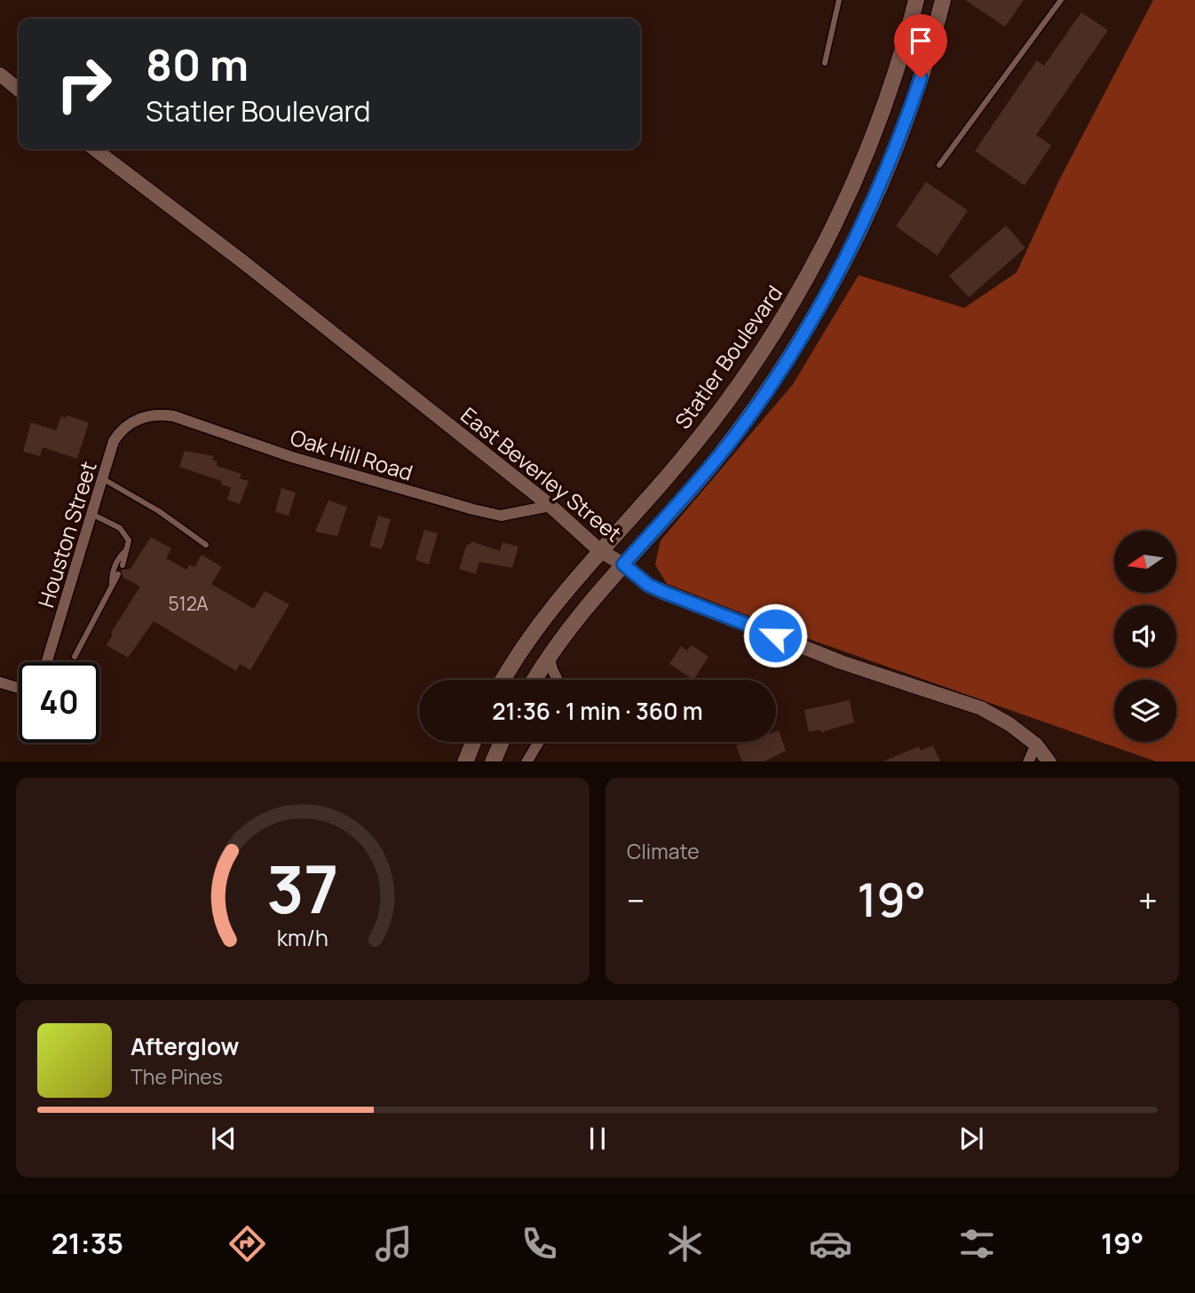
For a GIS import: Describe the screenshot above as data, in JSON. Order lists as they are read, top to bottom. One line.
{"streets":{"main road":["Statler Boulevard"],"street":["Oak Hill Road","East Beverley Street","Houston Street"]},"crossings":[["Statler Boulevard","East Beverley Street"],["Oak Hill Road","East Beverley Street"],["Oak Hill Road","Houston Street"]],"house_numbers":["512A"],"north":"left","page":{"turn":["80 m","Statler Boulevard"],"limit":"40","trip":"21:36 · 1 min · 360 m","tile":"Climate","heat":["−","19°","+"],"song":["Afterglow","The Pines"],"tabs":["21:35","19°"],"gauge":["37","km/h"]}}
